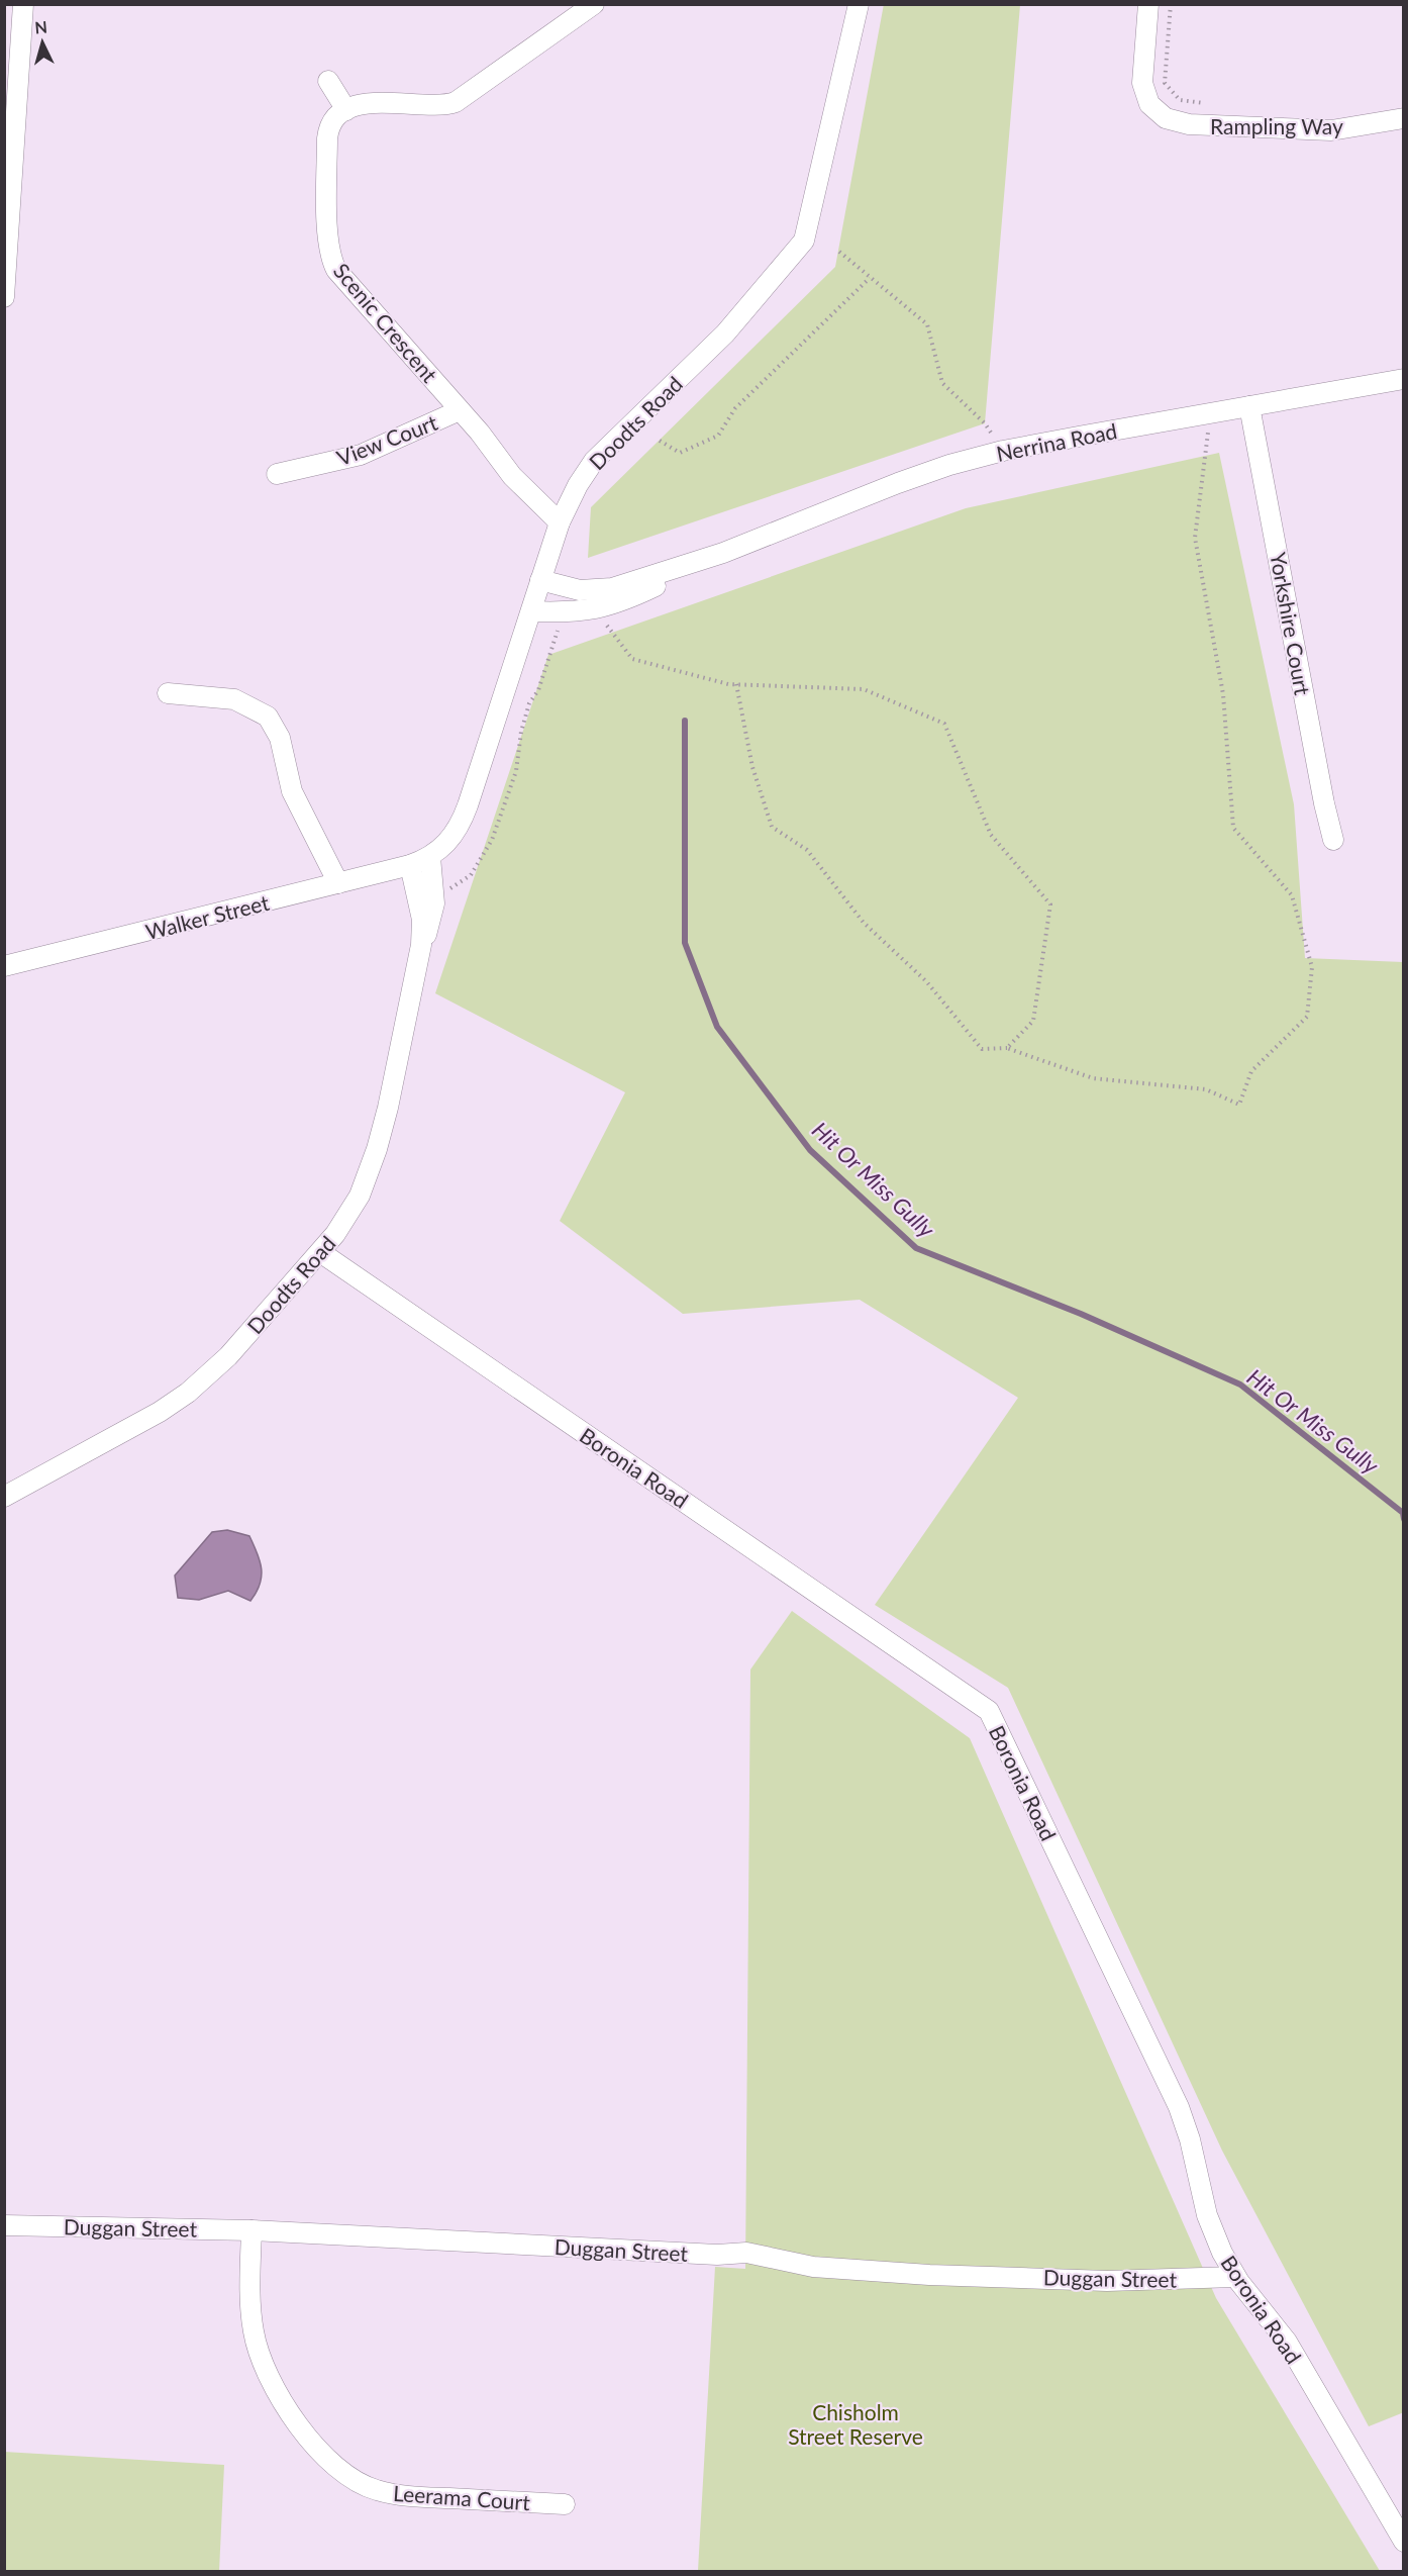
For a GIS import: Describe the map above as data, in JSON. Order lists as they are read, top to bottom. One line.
{"streets":{"street":["Rampling Way","Scenic Crescent","Doodts Road","View Court","Nerrina Road","Yorkshire Court","Walker Street","Boronia Road","Duggan Street","Leerama Court"]},"crossings":[["Scenic Crescent","Doodts Road"],["Scenic Crescent","View Court"],["Doodts Road","Nerrina Road"],["Doodts Road","Walker Street"],["Doodts Road","Boronia Road"],["Nerrina Road","Yorkshire Court"],["Boronia Road","Duggan Street"],["Duggan Street","Leerama Court"]],"water":["Hit Or Miss Gully"],"parks":["Chisholm Street Reserve"],"north":"top"}
